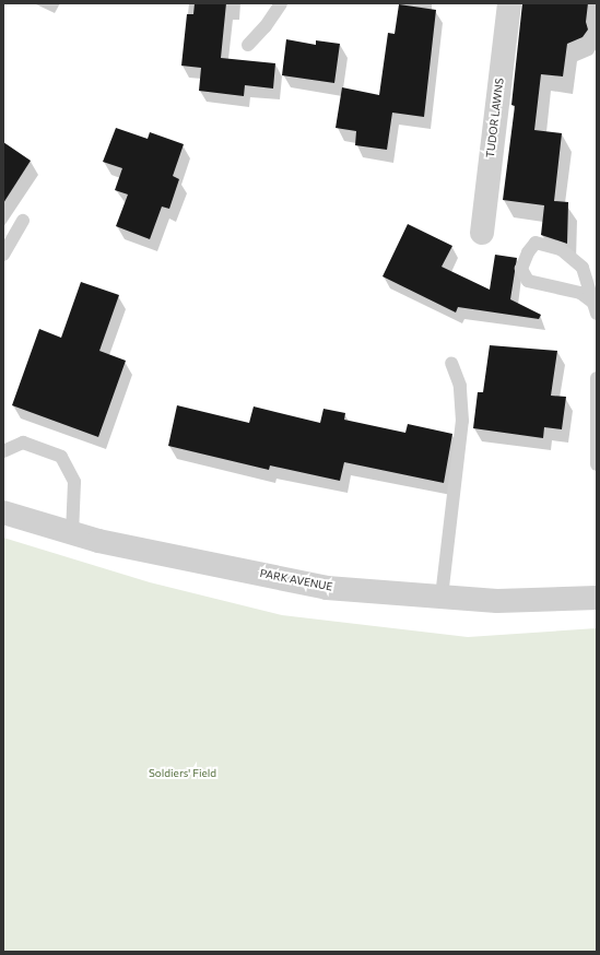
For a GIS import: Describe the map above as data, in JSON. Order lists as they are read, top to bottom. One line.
{"streets":{"street":["TUDOR LAWNS","PARK AVENUE"]},"parks":["Soldiers' Field"]}
